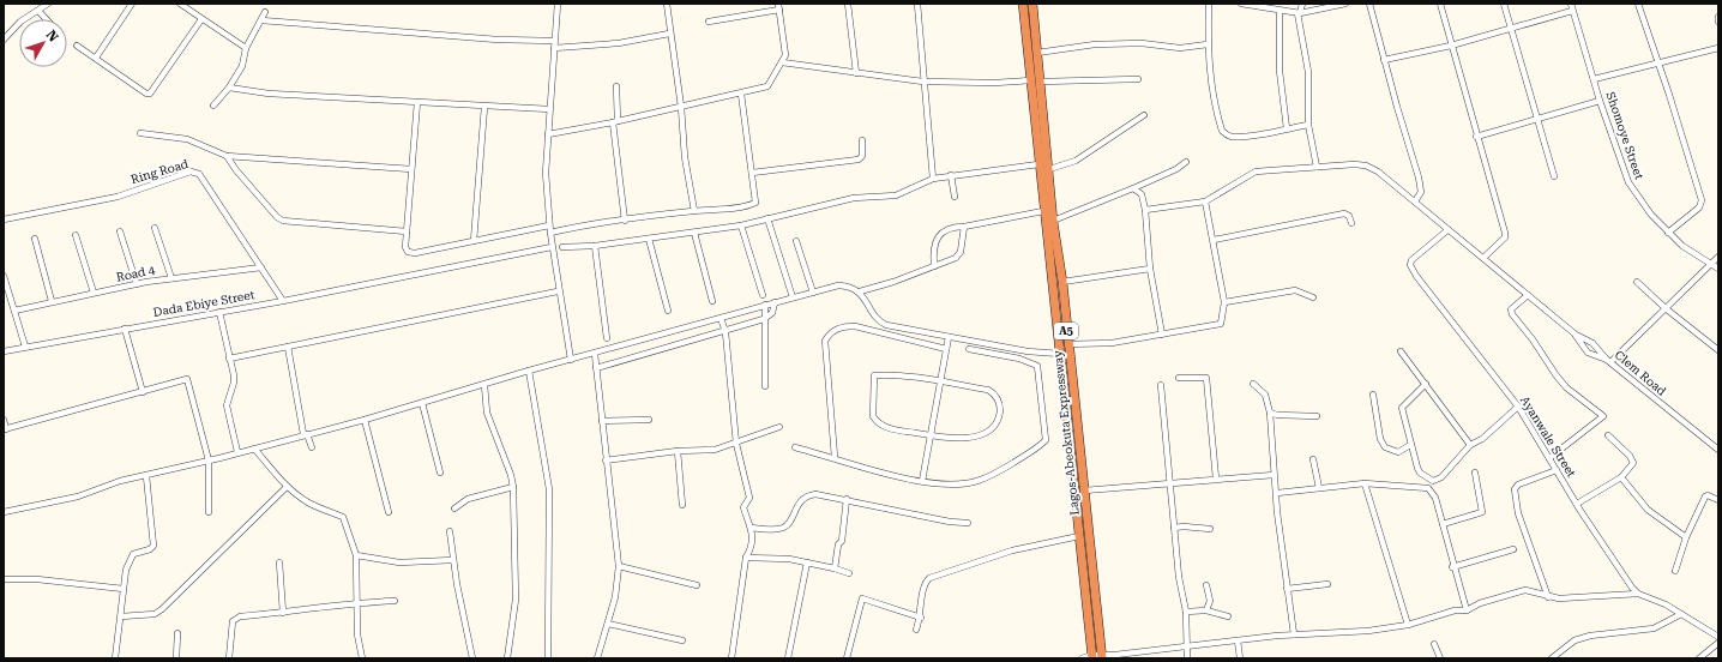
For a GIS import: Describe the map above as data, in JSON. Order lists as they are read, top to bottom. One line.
{"streets":{"highway":["A5","Lagos-Abeokuta Expressway"],"street":["Shomoye Street","Ring Road","Road 4","Dada Ebiye Street","Clem Road","Ayanwale Street"]},"crossings":[["Ring Road","Road 4"],["Ring Road","Dada Ebiye Street"],["Clem Road","Ayanwale Street"]],"north":"top right"}
